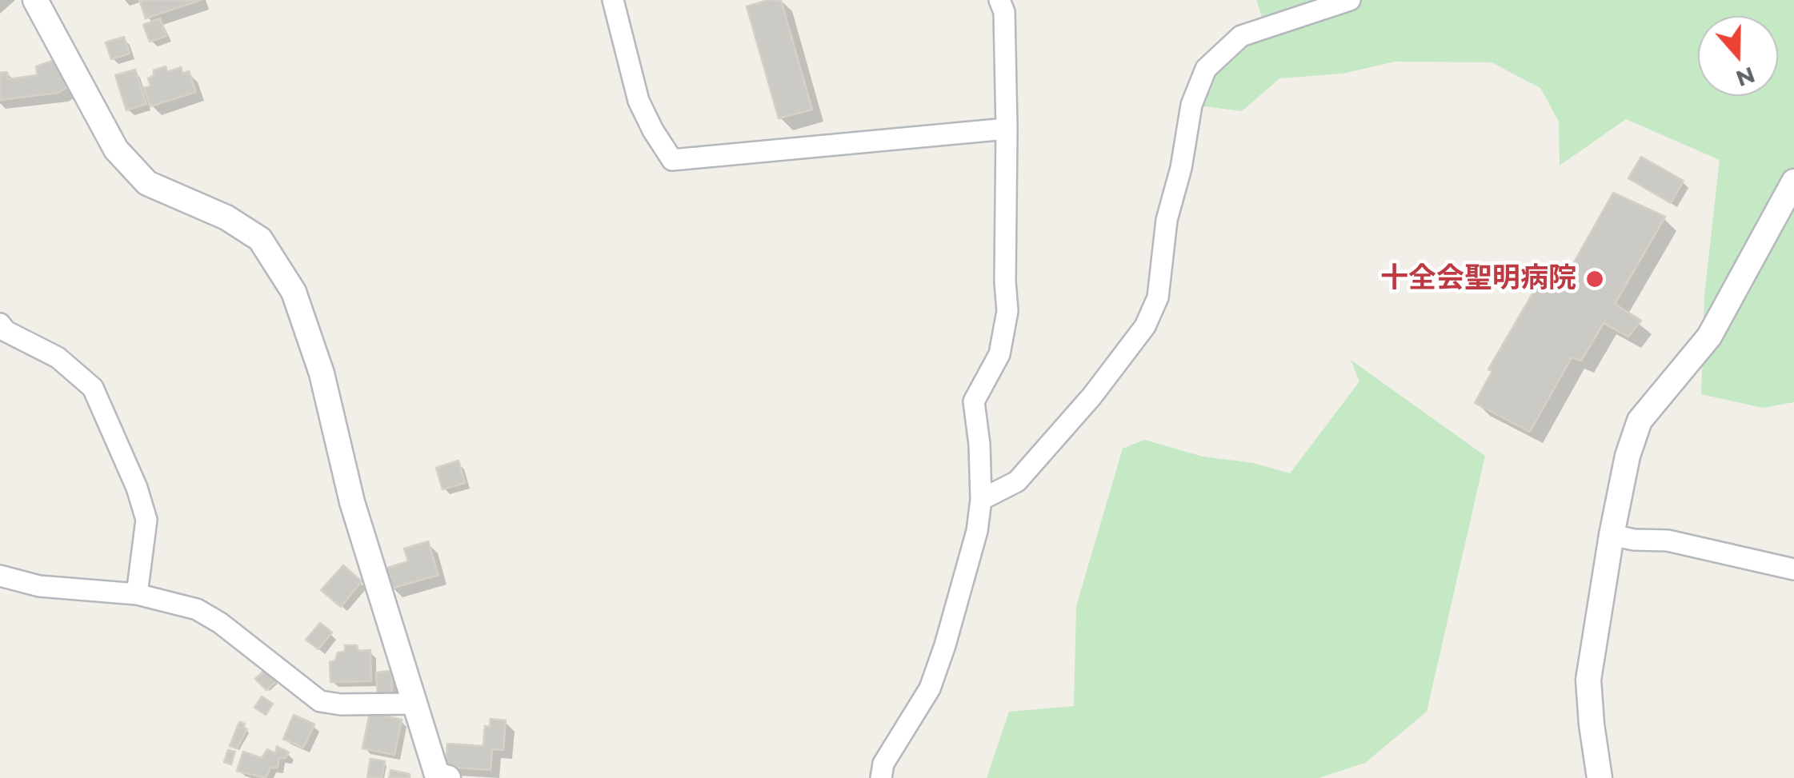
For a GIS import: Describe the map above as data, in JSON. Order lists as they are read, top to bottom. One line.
{"places":["十全会聖明病院"],"north":"bottom"}
